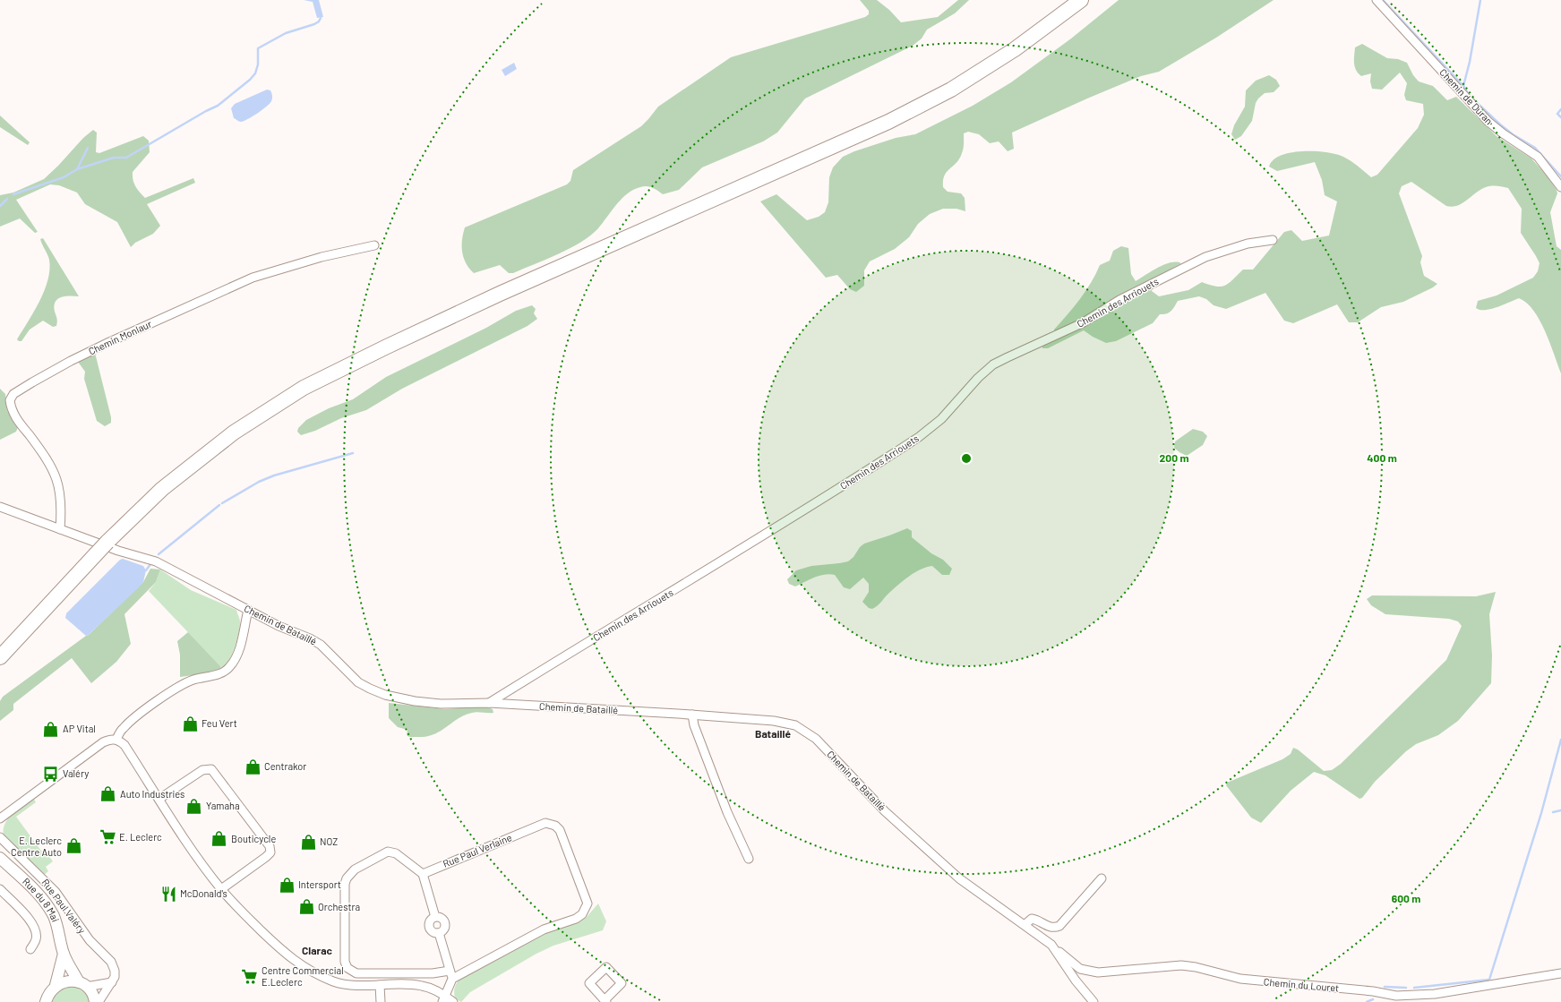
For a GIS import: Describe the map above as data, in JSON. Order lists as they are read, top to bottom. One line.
{"streets":{"street":["Chemin de Duran","Chemin des Arriouets","Chemin Monlaur","Chemin de Bataillé","Rue Paul Verlaine","Rue du 8 Mai","Rue Paul Valéry","Chemin du Louret"]},"crossings":[["Chemin des Arriouets","Chemin de Bataillé"],["Chemin Monlaur","Chemin de Bataillé"],["Chemin de Bataillé","Chemin du Louret"]],"districts":["Bataillé","Clarac"],"places":{"shop":["Feu Vert","AP Vital","Centrakor","Auto Industries","Yamaha","Bouticycle","NOZ","E. Leclerc Centre Auto","Intersport","Orchestra"],"bus stop":["Valéry"],"supermarket":["E. Leclerc","Centre Commercial E.Leclerc"],"restaurant":["McDonald's"]},"rings":["200 m","400 m","600 m"]}
